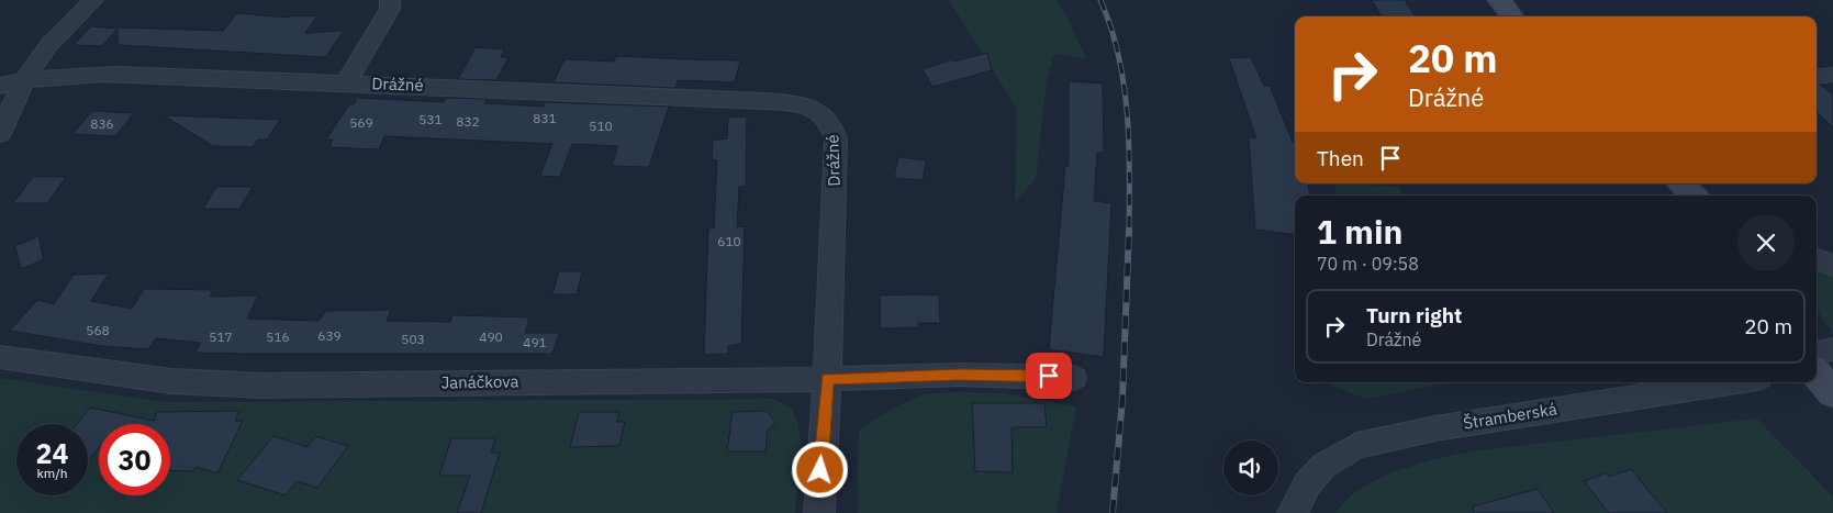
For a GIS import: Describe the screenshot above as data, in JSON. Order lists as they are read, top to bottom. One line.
{"streets":{"street":["Drážné","Janáčkova","Štramberská"]},"crossings":[["Drážné","Janáčkova"]],"house_numbers":["831","531","832","569","836","510","610","568","639","517","516","490","503","491"],"page":{"turn":["20 m","Drážné"],"then":"Then","heading":["1 min","70 m · 09:58"],"list":[{"name":"Turn right","note":"Drážné","value":"20 m"}],"speed":"24 km/h","limit":"30"}}
